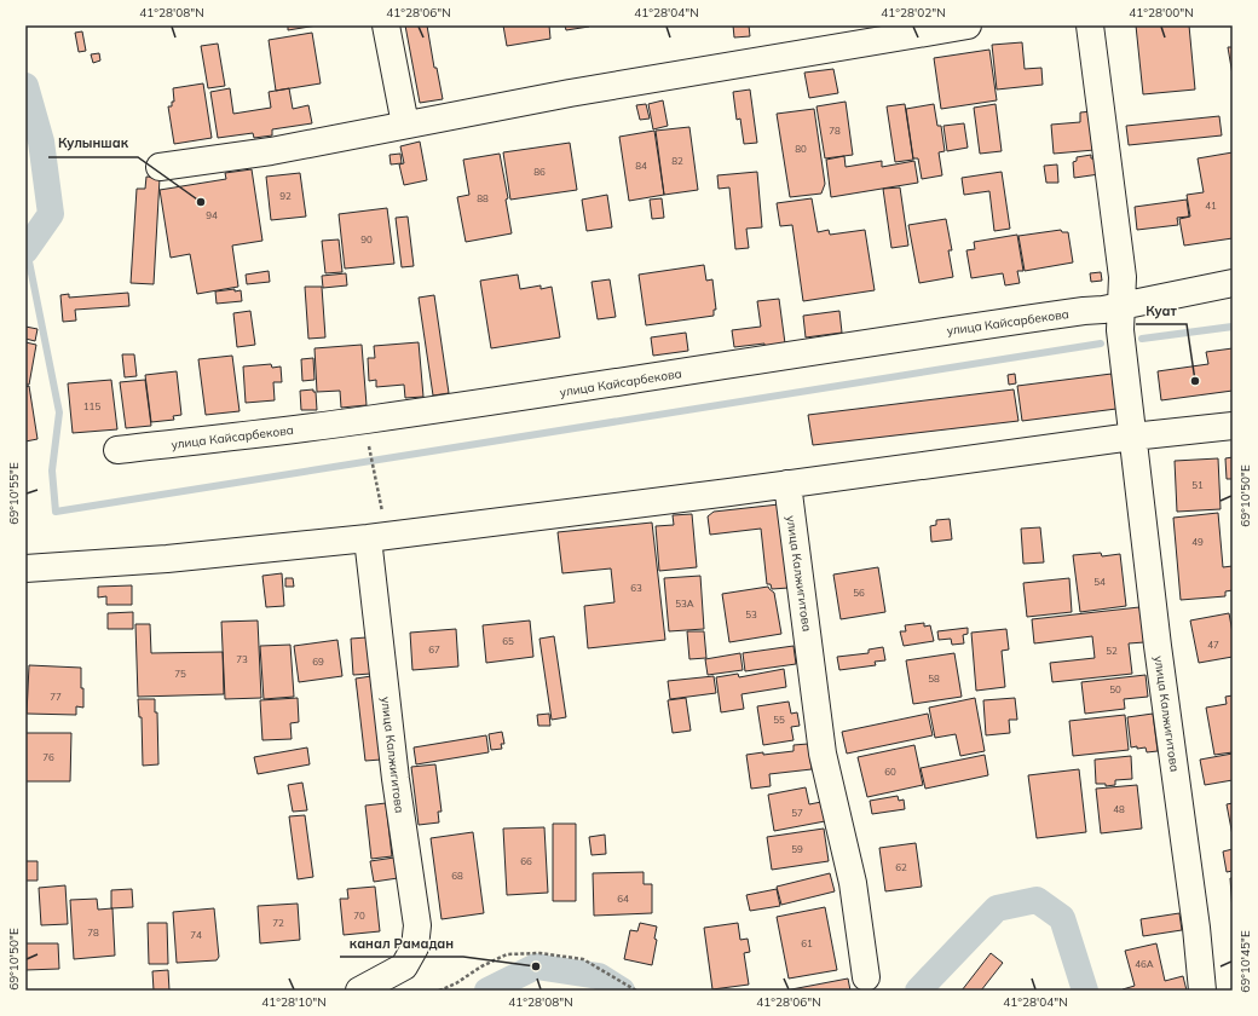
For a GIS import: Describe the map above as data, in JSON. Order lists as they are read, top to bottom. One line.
{"streets":{"street":["улица Кайсарбекова","улица Калжигитова"]},"crossings":[["улица Кайсарбекова","улица Калжигитова"]],"places":["Кулыншак","Куат","канал Рамадан"],"house_numbers":["78","80","82","84","86","92","88","41","94","90","115","51","49","54","63","56","53А","53","65","47","67","52","73","69","75","58","50","77","55","76","60","48","57","59","66","62","68","64","70","72","78","74","61","46А"],"coordinates":["41°28'08\"N","41°28'06\"N","41°28'04\"N","41°28'02\"N","41°28'00\"N","69°10'55\"E","69°10'50\"E","69°10'45\"E","41°28'10\"N"]}
